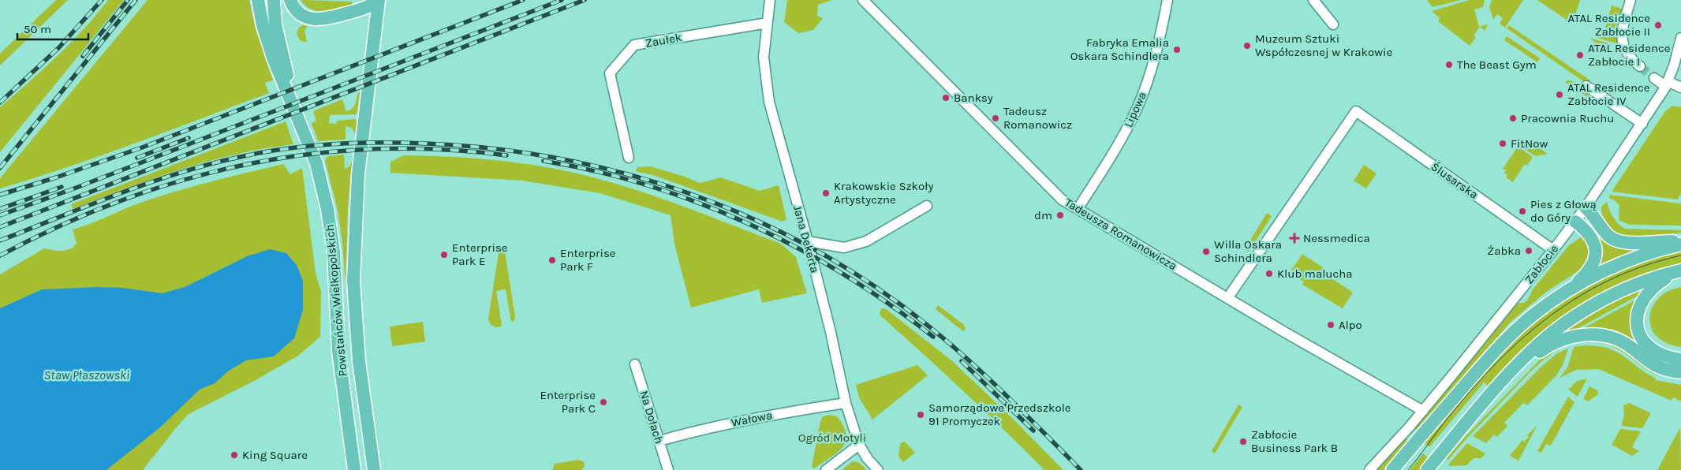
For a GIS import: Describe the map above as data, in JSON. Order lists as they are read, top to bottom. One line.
{"streets":{"main road":["Powstańców Wielkopolskich"],"street":["Zaułek","Lipowa","Ślusarska","Tadeusza Romanowicza","Jana Dekerta","Zabłocie","Na Dołach","Wałowa"]},"crossings":[["Zaułek","Jana Dekerta"],["Lipowa","Tadeusza Romanowicza"],["Ślusarska","Zabłocie"],["Tadeusza Romanowicza","Zabłocie"],["Jana Dekerta","Wałowa"],["Na Dołach","Wałowa"]],"water":["Staw Płaszowski"],"parks":["Ogród Motyli"],"places":{"other":["ATAL Residence Zabłocie II","Muzeum Sztuki Współczesnej w Krakowie","Fabryka Emalia Oskara Schindlera","ATAL Residence Zabłocie I","The Beast Gym","ATAL Residence Zabłocie IV","Banksy","Tadeusz Romanowicz","Pracownia Ruchu","FitNow","Krakowskie Szkoły Artystyczne","Pies z Głową do Góry","dm","Żabka","Willa Oskara Schindlera","Enterprise Park E","Enterprise Park F","Klub malucha","Alpo","Enterprise Park C","Samorządowe Przedszkole 91 Promyczek","Zabłocie Business Park B","King Square"],"health":["Nessmedica"]},"scale_bar":"50 m"}
